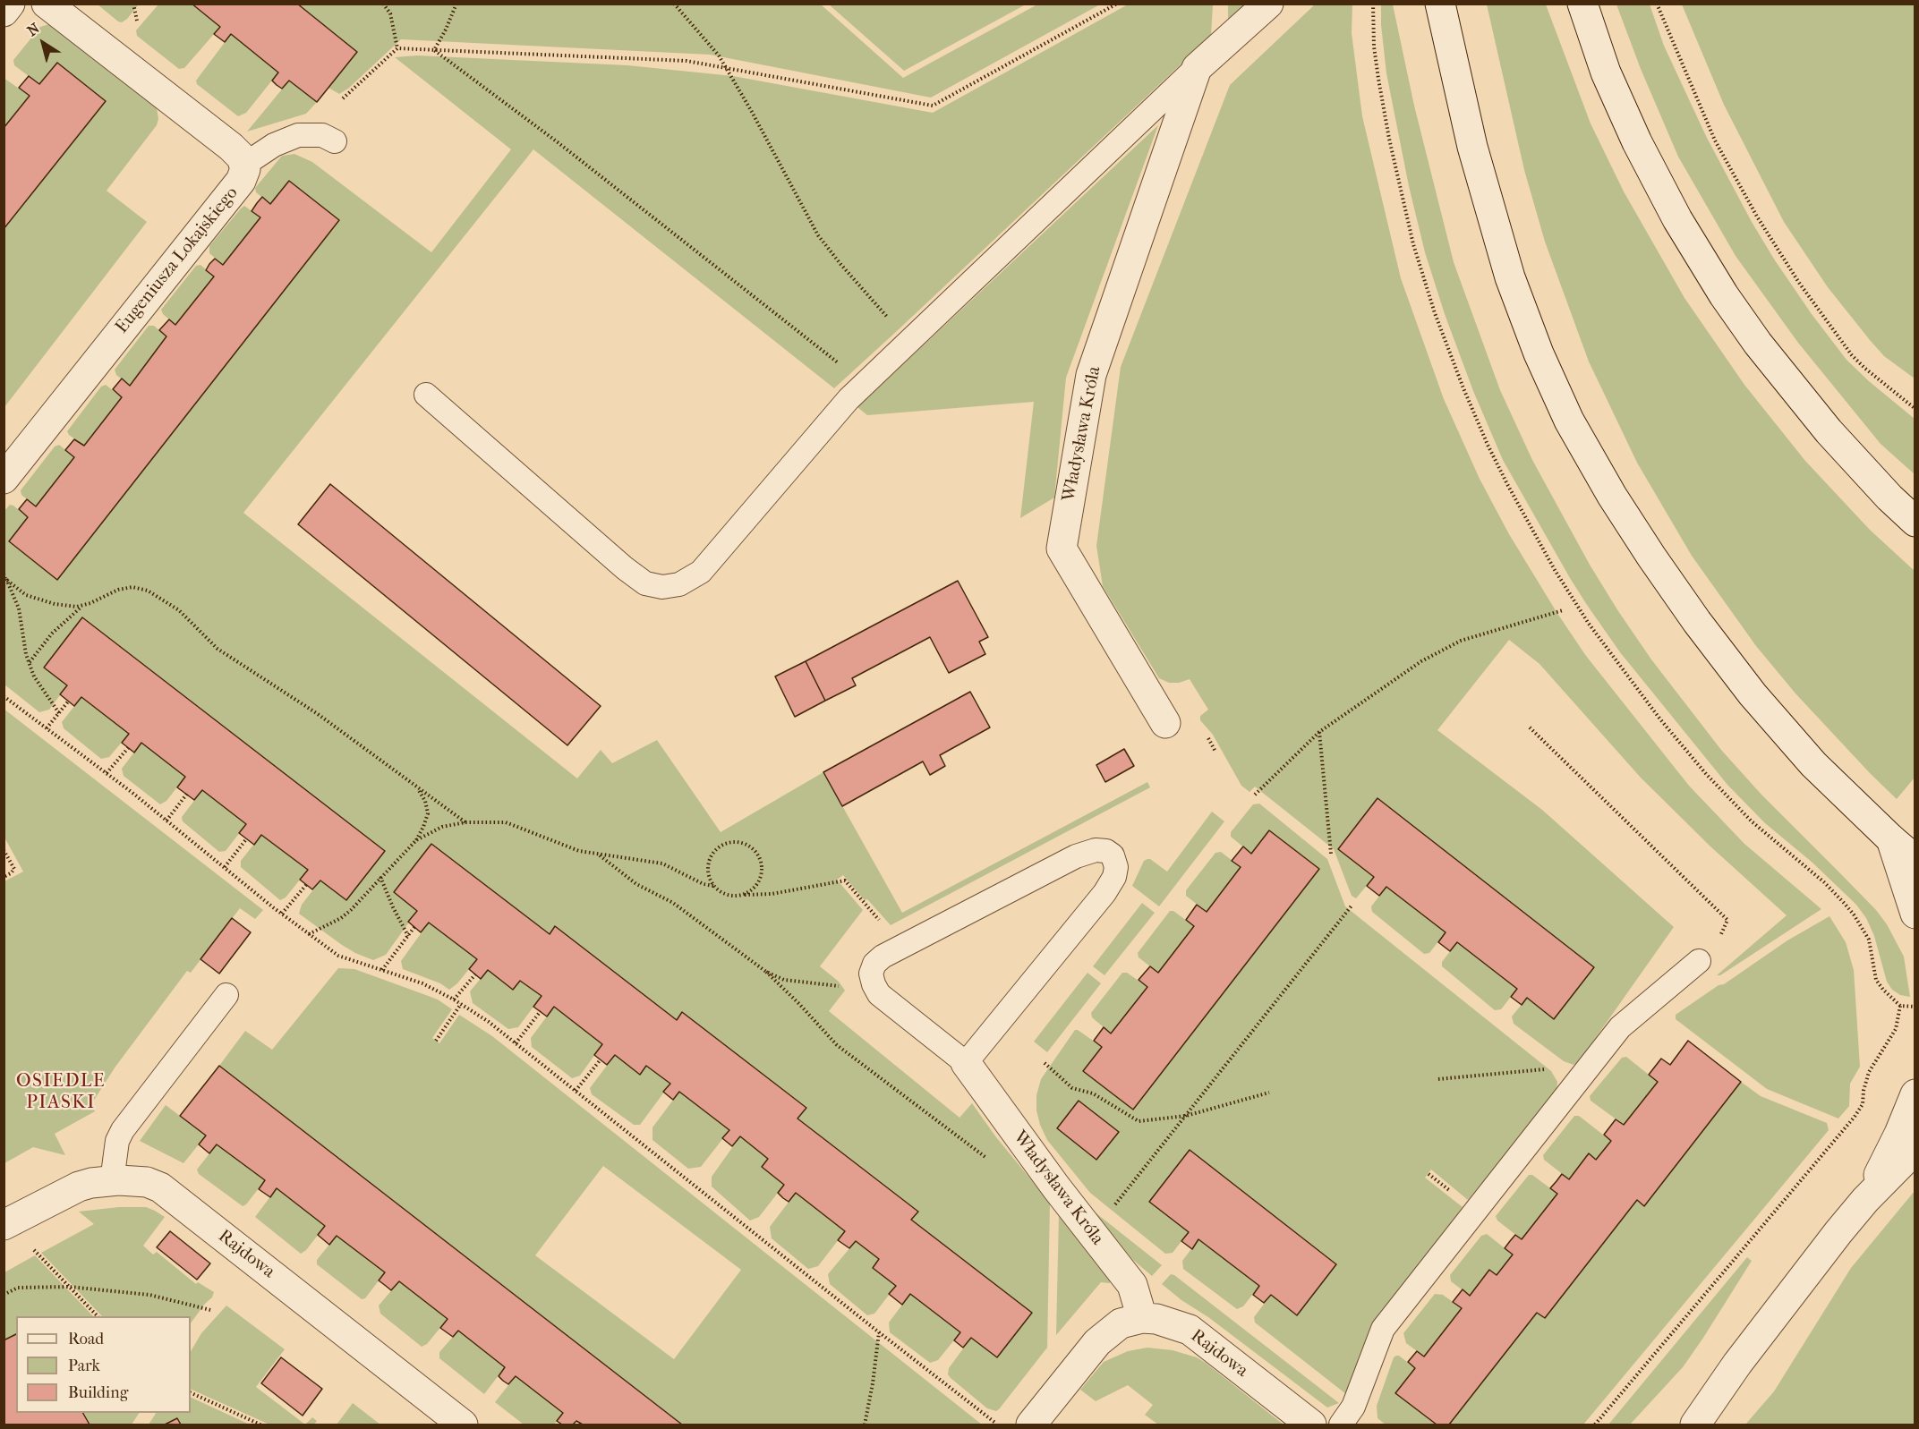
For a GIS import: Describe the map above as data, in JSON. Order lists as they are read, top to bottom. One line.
{"streets":{"street":["Eugeniusza Lokajskiego","Władysława Króla","Rajdowa"]},"crossings":[["Władysława Króla","Rajdowa"]],"districts":["OSIEDLE PIASKI"],"legend":["Road","Park","Building"],"north":"top left"}
